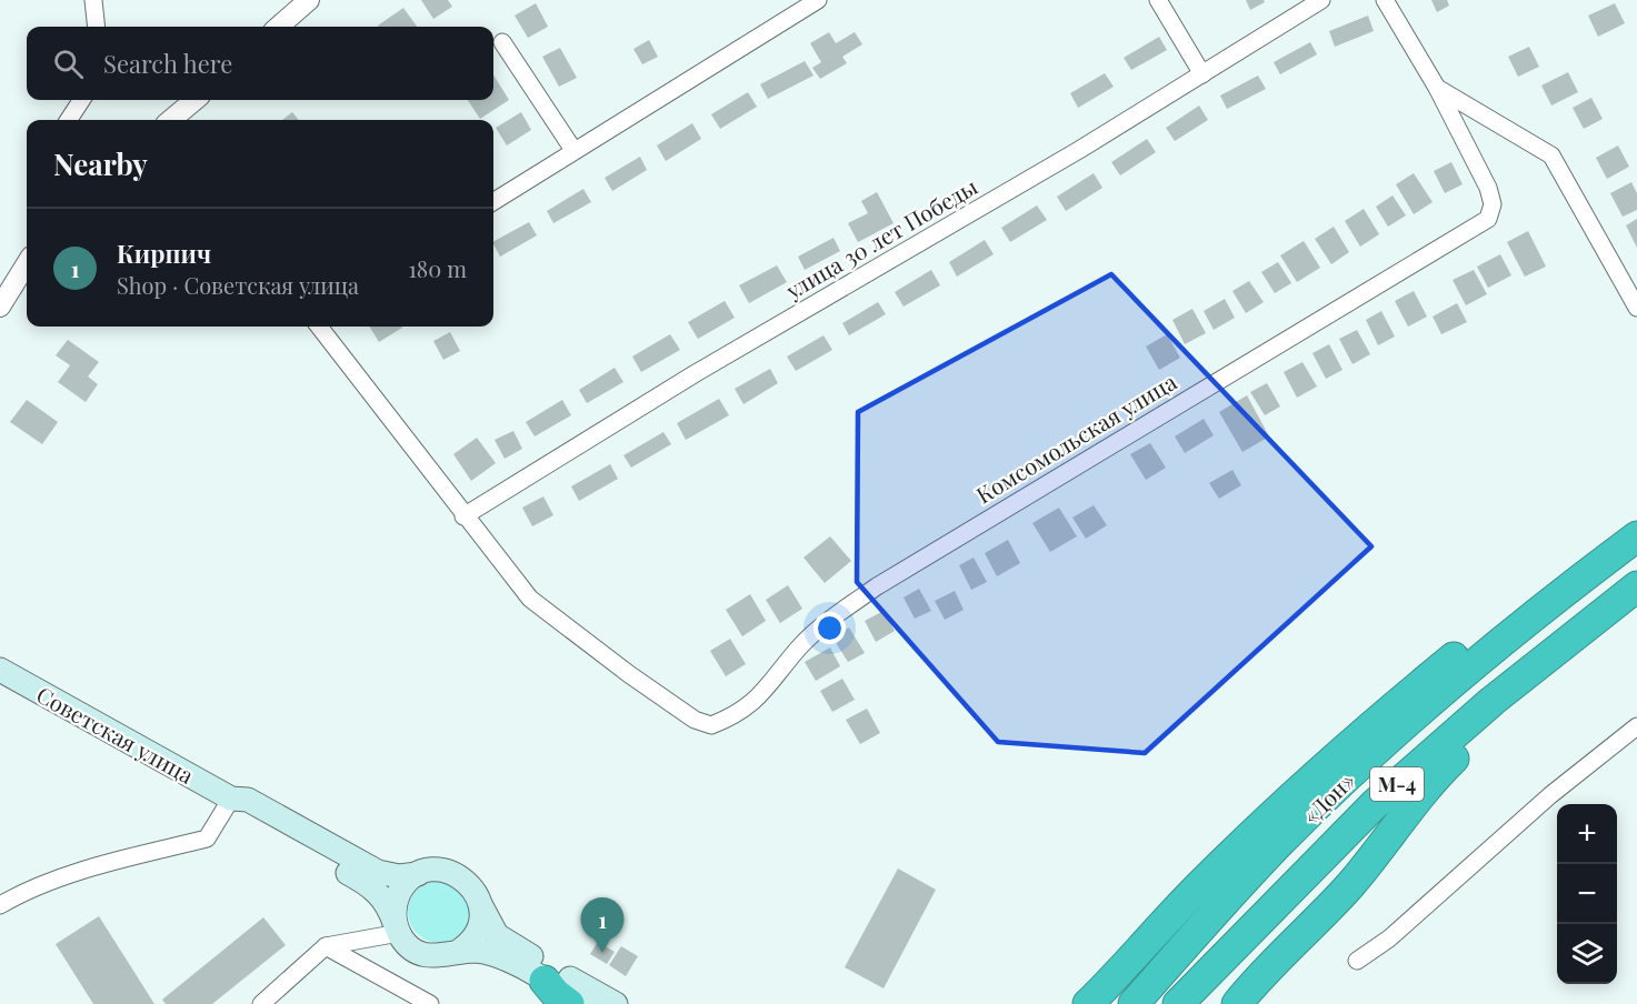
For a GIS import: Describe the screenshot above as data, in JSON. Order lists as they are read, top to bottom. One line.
{"streets":{"highway":["М-4","«Дон»"],"main road":["Советская улица"],"street":["улица 30 лет Победы","Комсомольская улица"]},"crossings":[["улица 30 лет Победы","Комсомольская улица"]],"page":{"search":"Search here","heading":"Nearby","list":[{"mark":"1","name":"Кирпич","note":"Shop · Советская улица","value":"180 m"}],"map_buttons":["+","−"],"pins":"1"}}
